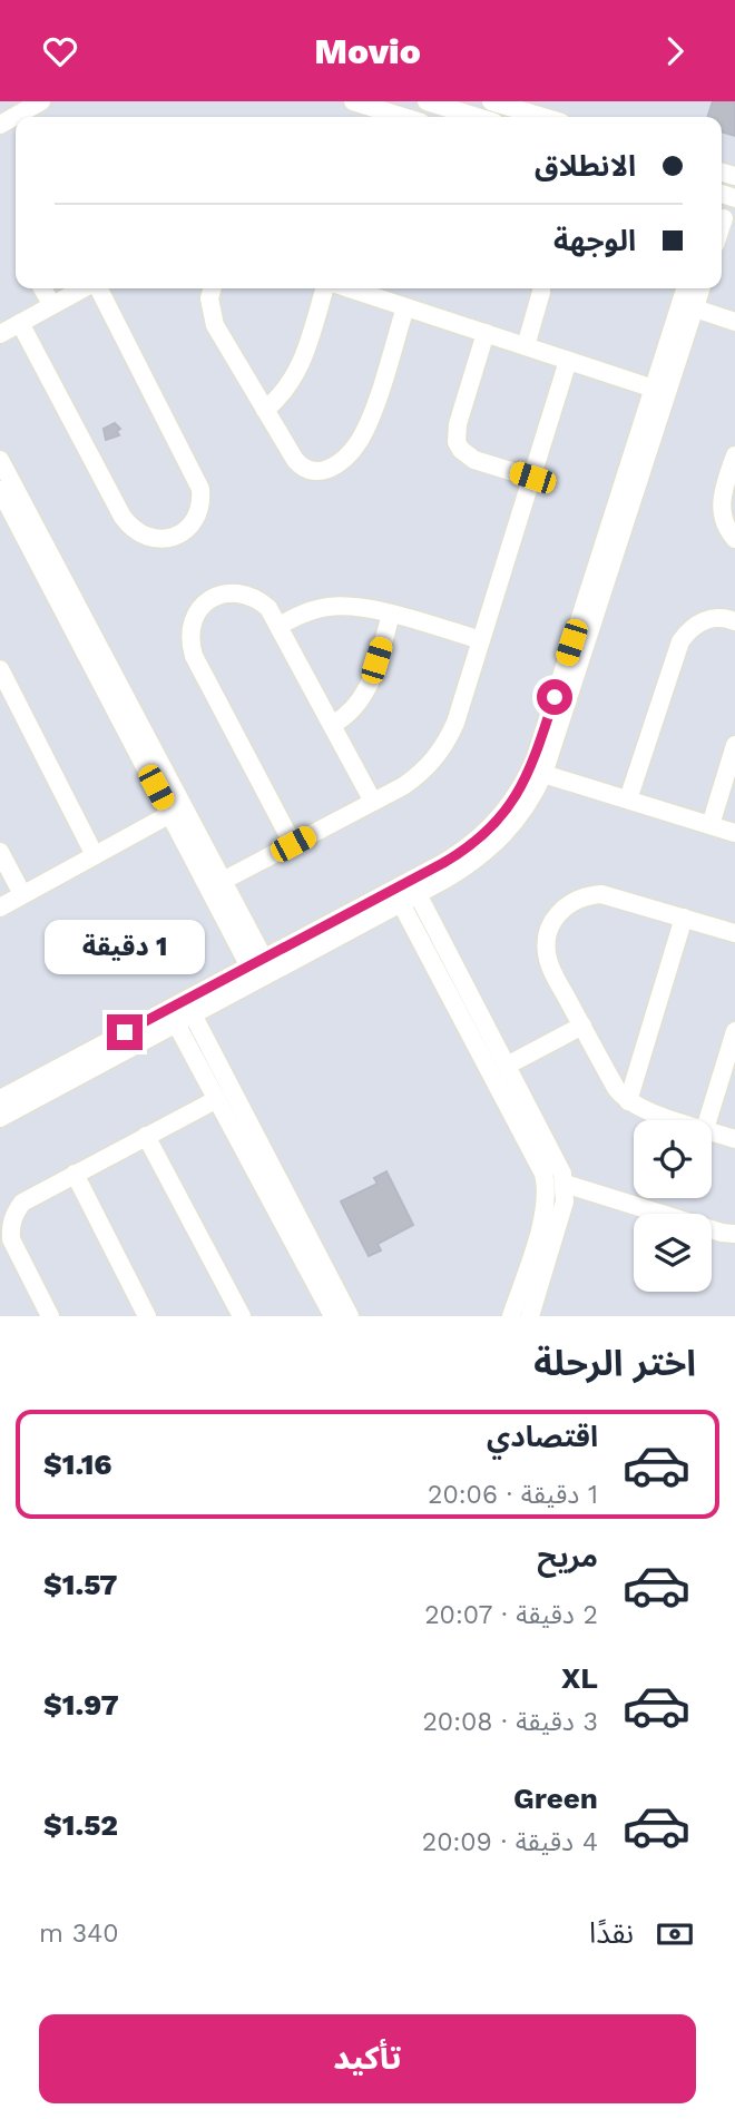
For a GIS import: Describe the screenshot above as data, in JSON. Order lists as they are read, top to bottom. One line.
{"page":{"header":"Movio","banner":["الانطلاق","الوجهة"],"bubble":"1 دقيقة","heading":"اختر الرحلة","list":[{"name":"اقتصادي","note":"1 دقيقة · 20:06","value":"$1.16"},{"name":"مريح","note":"2 دقيقة · 20:07","value":"$1.57"},{"name":"XL","note":"3 دقيقة · 20:08","value":"$1.97"},{"name":"Green","note":"4 دقيقة · 20:09","value":"$1.52"}],"pay":["نقدًا","340 m"],"buttons":"تأكيد"}}
